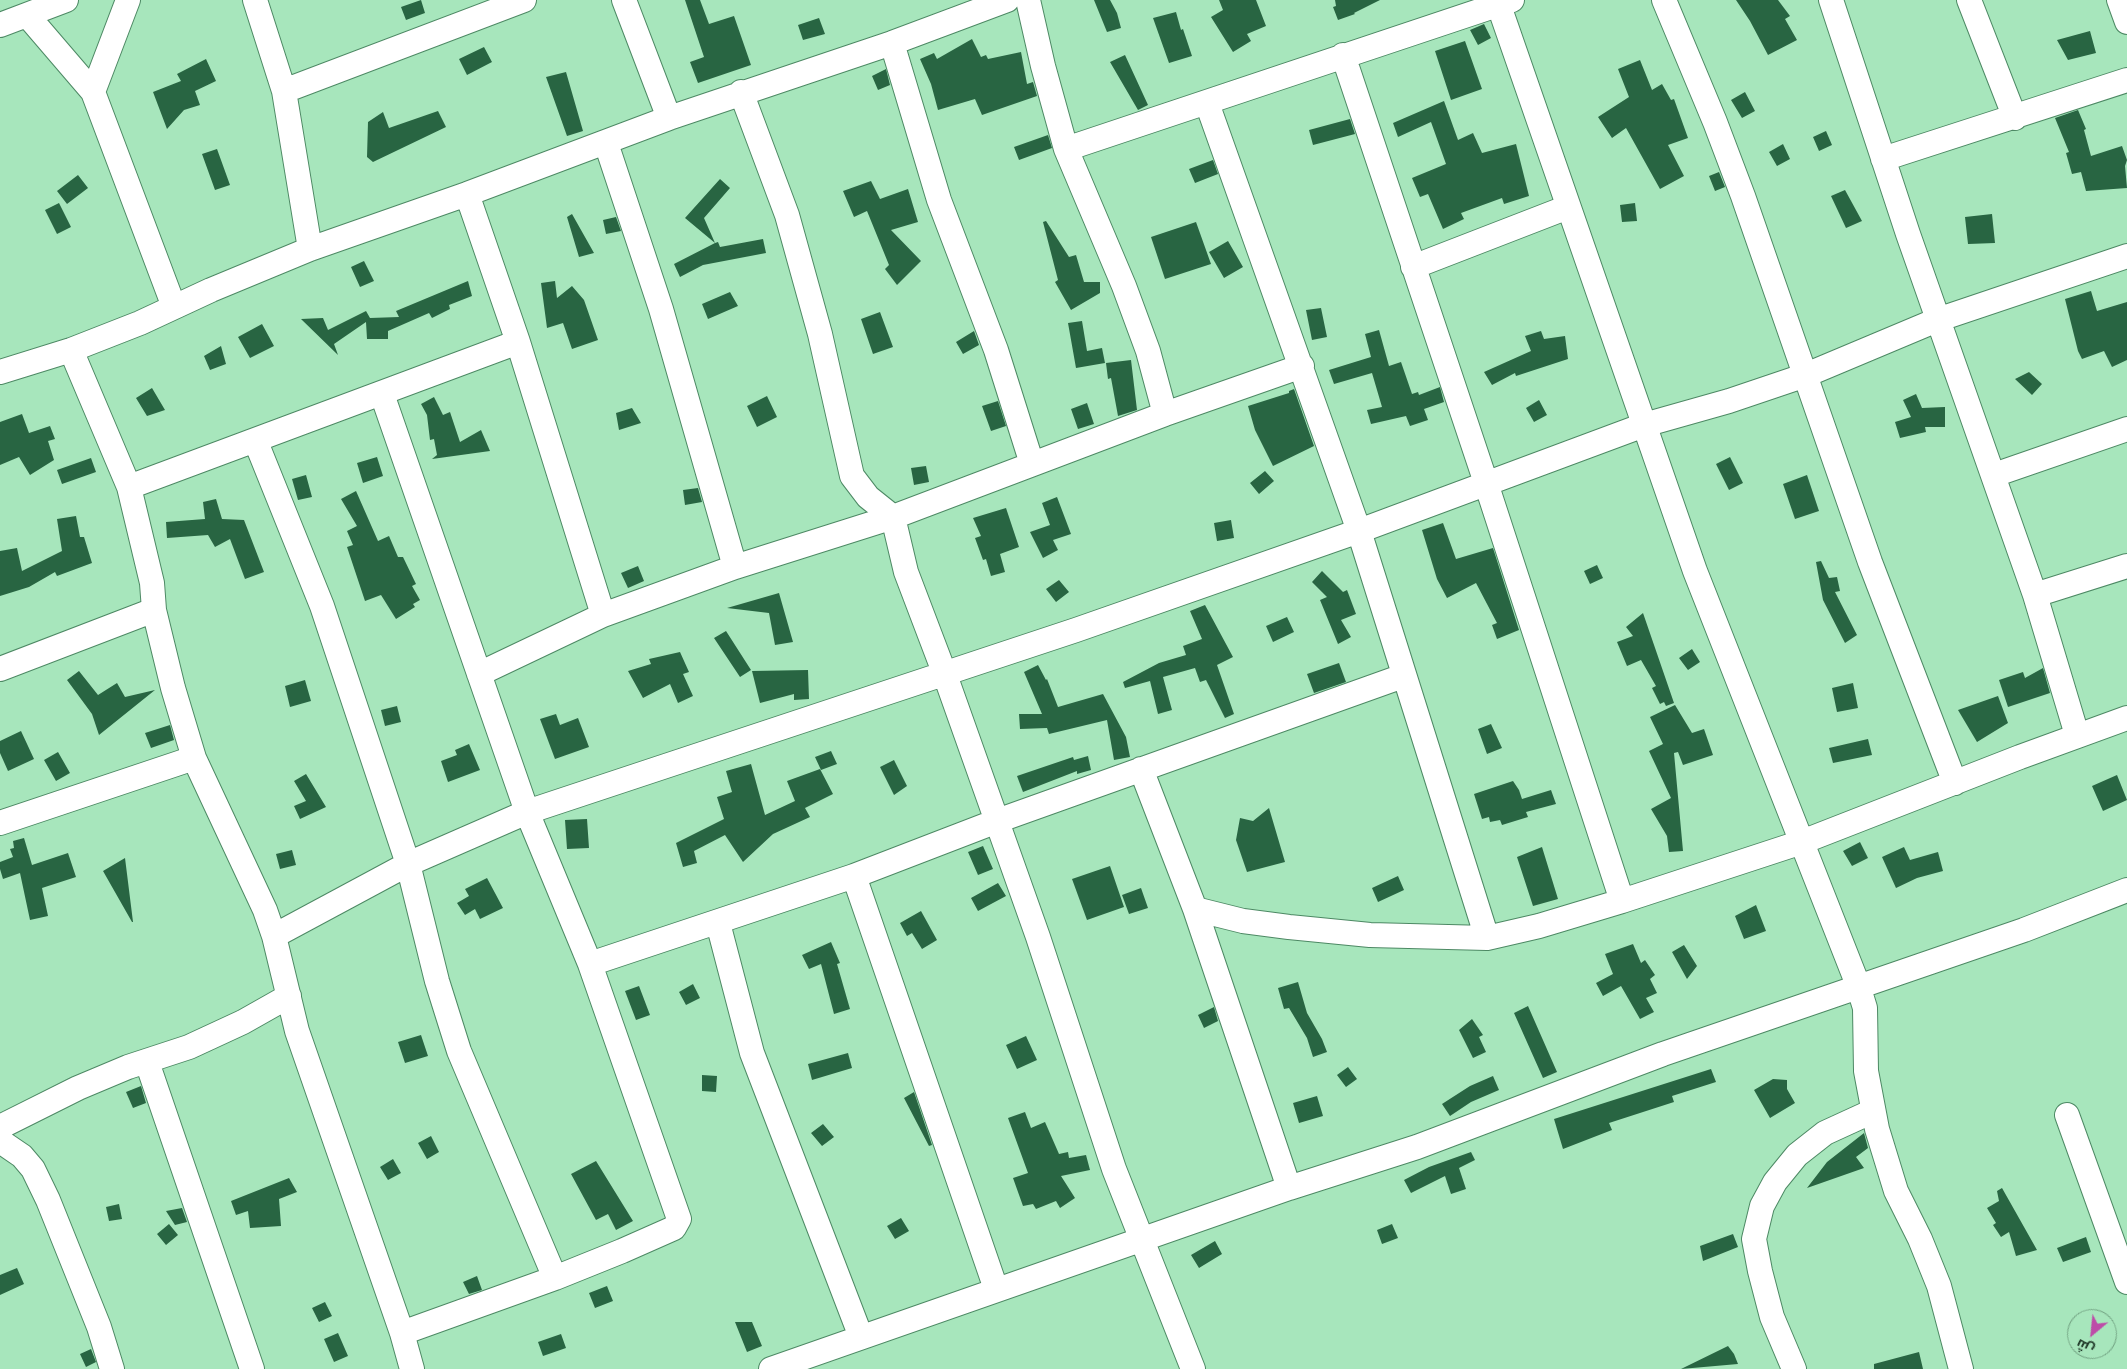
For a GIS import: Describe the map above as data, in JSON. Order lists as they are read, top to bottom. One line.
{"north":"bottom left"}
